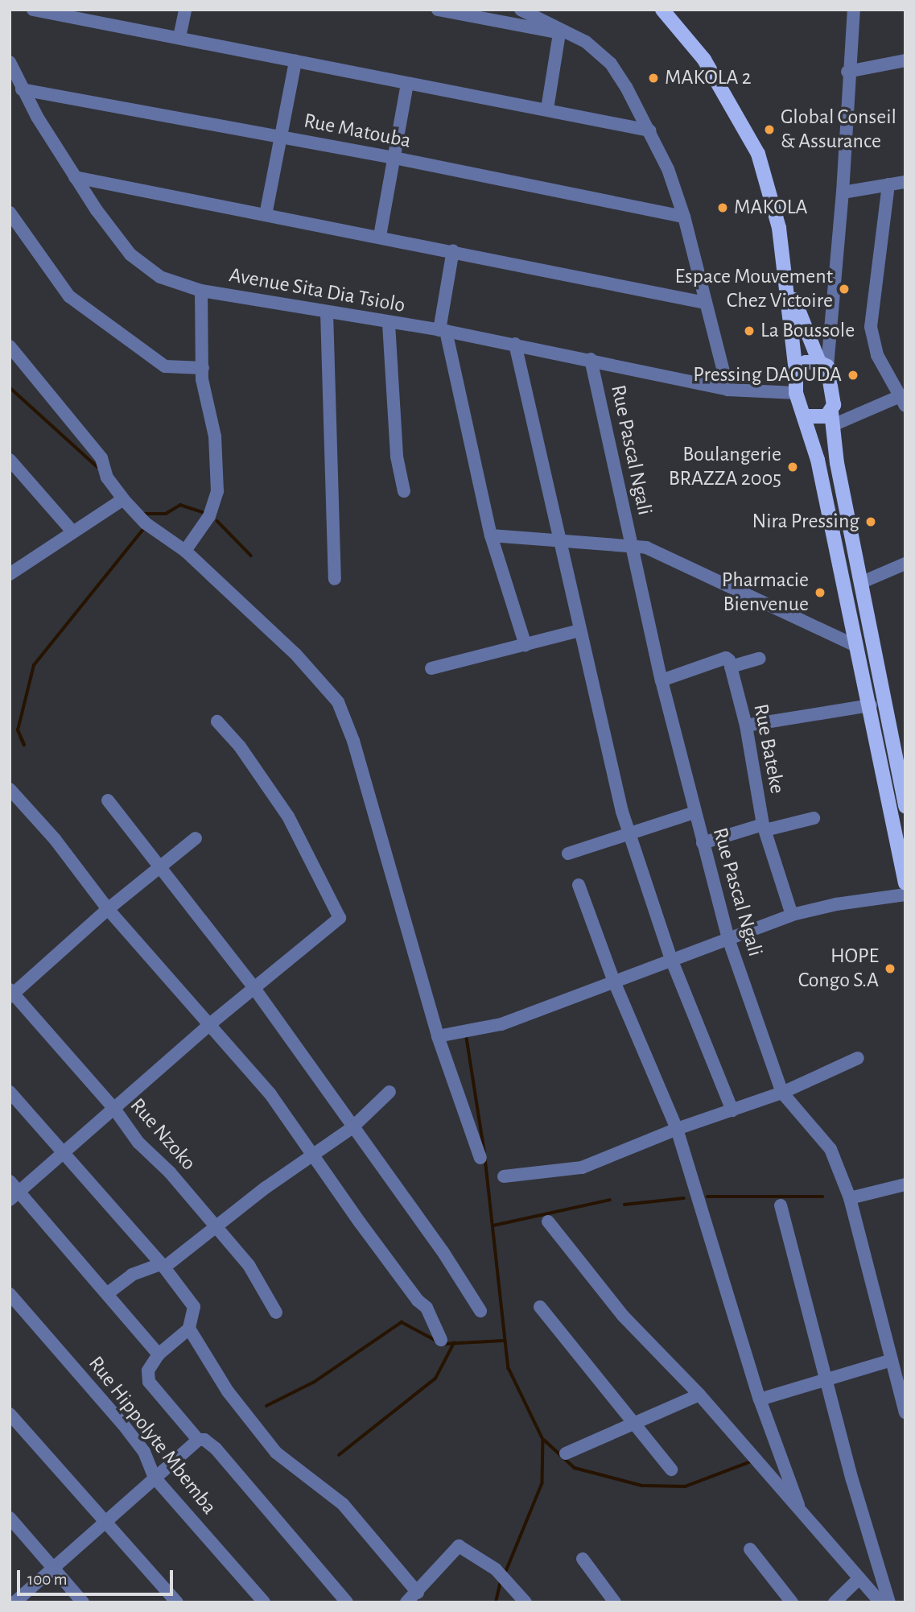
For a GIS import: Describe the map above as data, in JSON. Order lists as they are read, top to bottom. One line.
{"streets":{"street":["Rue Matouba","Avenue Sita Dia Tsiolo","Rue Pascal Ngali","Rue Bateke","Rue Nzoko","Rue Hippolyte Mbemba"]},"crossings":[["Rue Matouba","Avenue Sita Dia Tsiolo"],["Avenue Sita Dia Tsiolo","Rue Pascal Ngali"]],"places":["MAKOLA 2","Global Conseil & Assurance","MAKOLA","Espace Mouvement Chez Victoire","La Boussole","Pressing DAOUDA","Boulangerie BRAZZA 2005","Nira Pressing","Pharmacie Bienvenue","HOPE Congo S.A"],"scale_bar":"100 m"}
